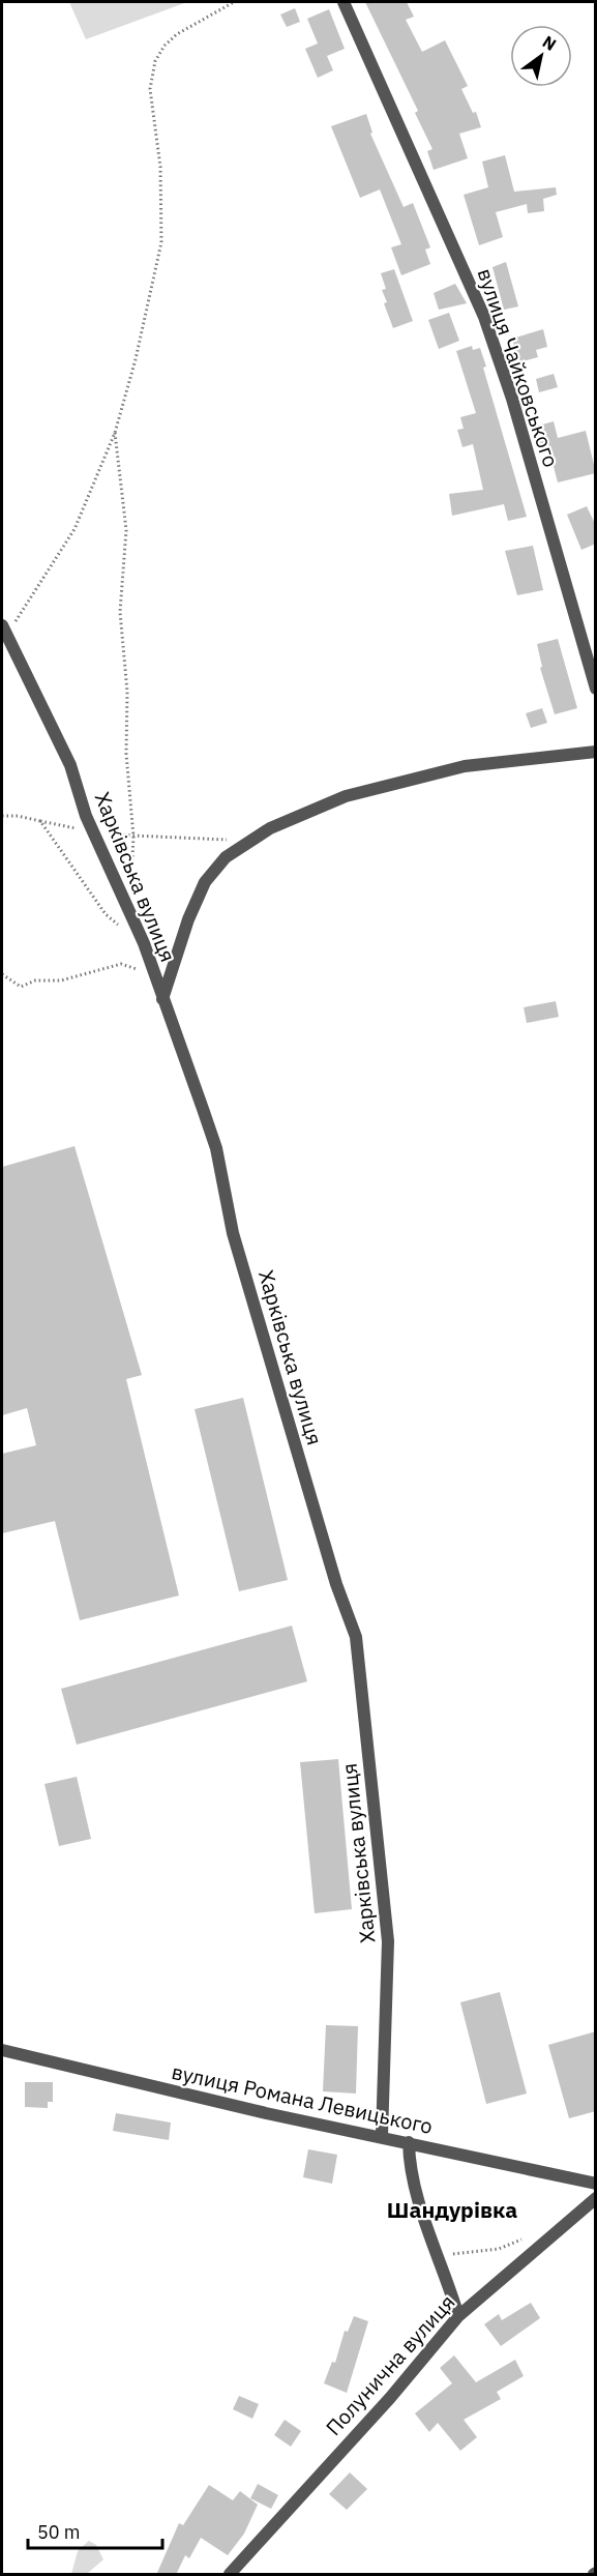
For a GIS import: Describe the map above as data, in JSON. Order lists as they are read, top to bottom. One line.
{"streets":{"street":["вулиця Чайковського","Харківська вулиця","вулиця Романа Левицького","Полунична вулиця"]},"crossings":[["Харківська вулиця","вулиця Романа Левицького"]],"districts":["Шандурівка"],"scale_bar":"50 m","north":"top right"}
